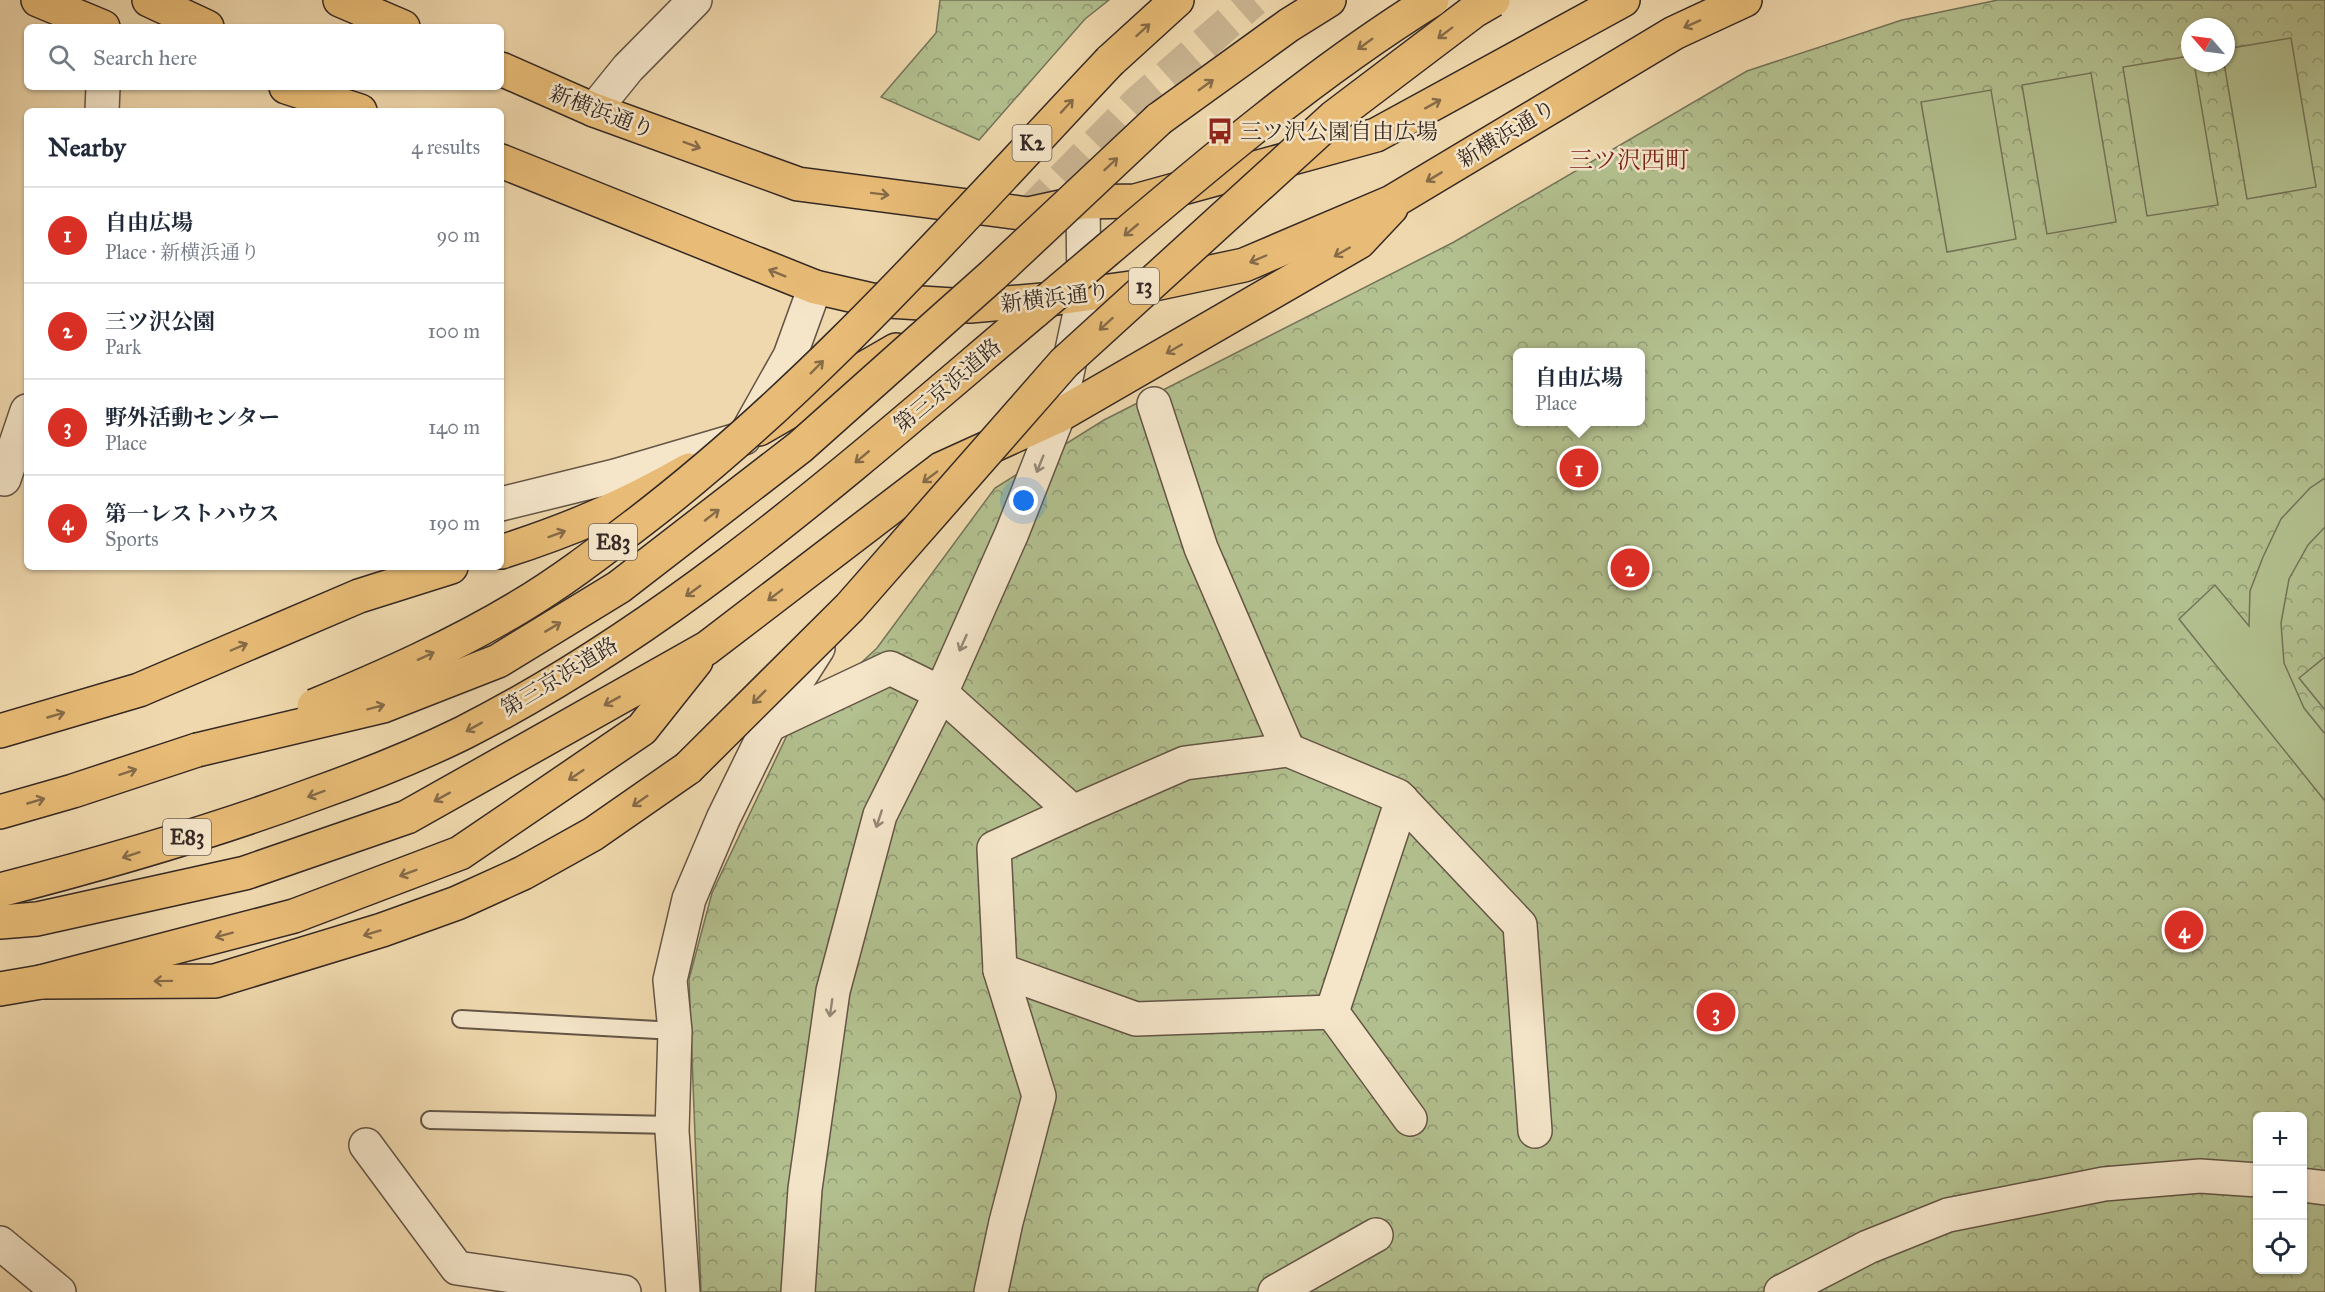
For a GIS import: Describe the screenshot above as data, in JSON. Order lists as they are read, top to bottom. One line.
{"streets":{"main road":["新横浜通り","K2","13","第三京浜道路","E83"]},"crossings":[["K2","E83"]],"districts":["三ツ沢西町"],"places":{"bus stop":["三ツ沢公園自由広場"]},"north":"top left","page":{"search":"Search here","heading":["Nearby","4 results"],"list":[{"mark":"1","name":"自由広場","note":"Place · 新横浜通り","value":"90 m"},{"mark":"2","name":"三ツ沢公園","note":"Park","value":"100 m"},{"mark":"3","name":"野外活動センター","note":"Place","value":"140 m"},{"mark":"4","name":"第一レストハウス","note":"Sports","value":"190 m"}],"popup":["自由広場","Place"],"pins":["1","2","4","3"],"map_buttons":["+","−"]}}
